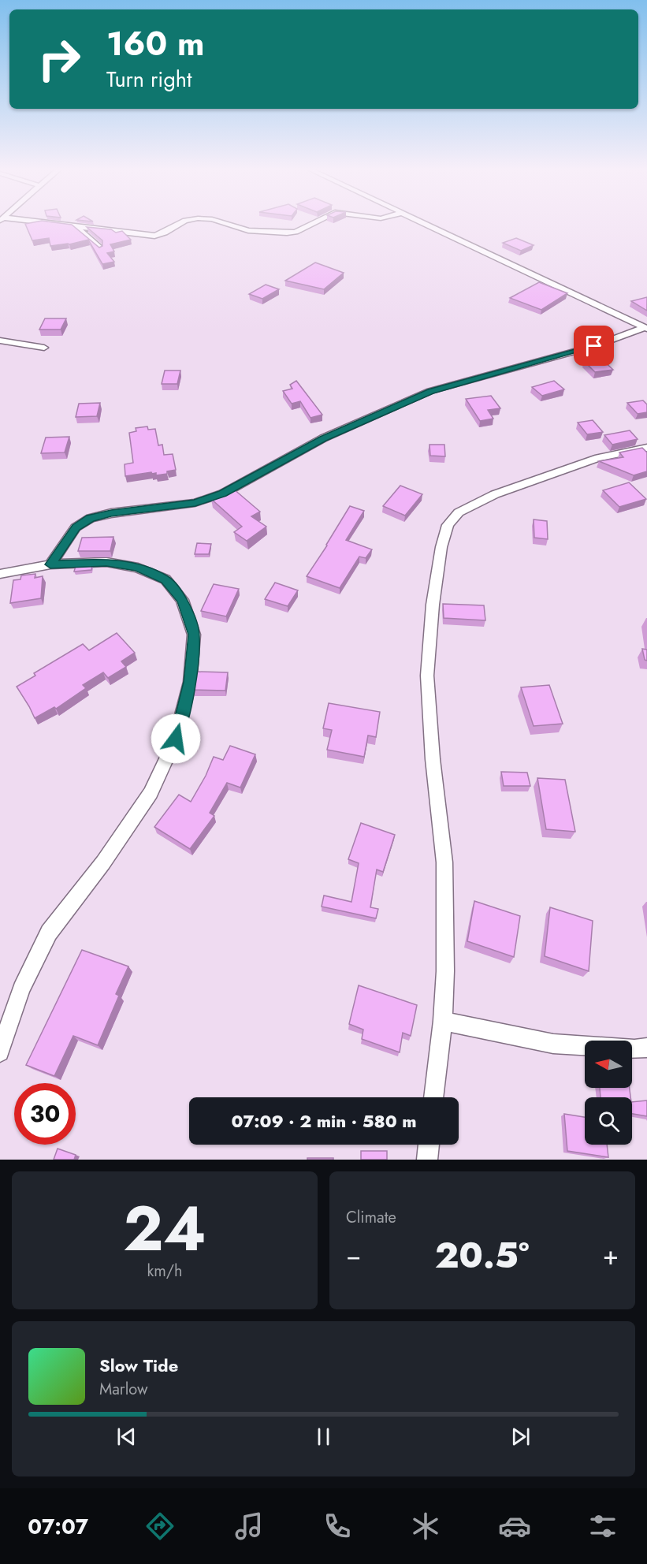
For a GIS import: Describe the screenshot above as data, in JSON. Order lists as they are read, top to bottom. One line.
{"north":"left","page":{"turn":["160 m","Turn right"],"limit":"30","trip":"07:09 · 2 min · 580 m","tile":[["24","km/h"],"Climate"],"heat":["−","20.5°","+"],"song":["Slow Tide","Marlow"],"tabs":"07:07"}}
